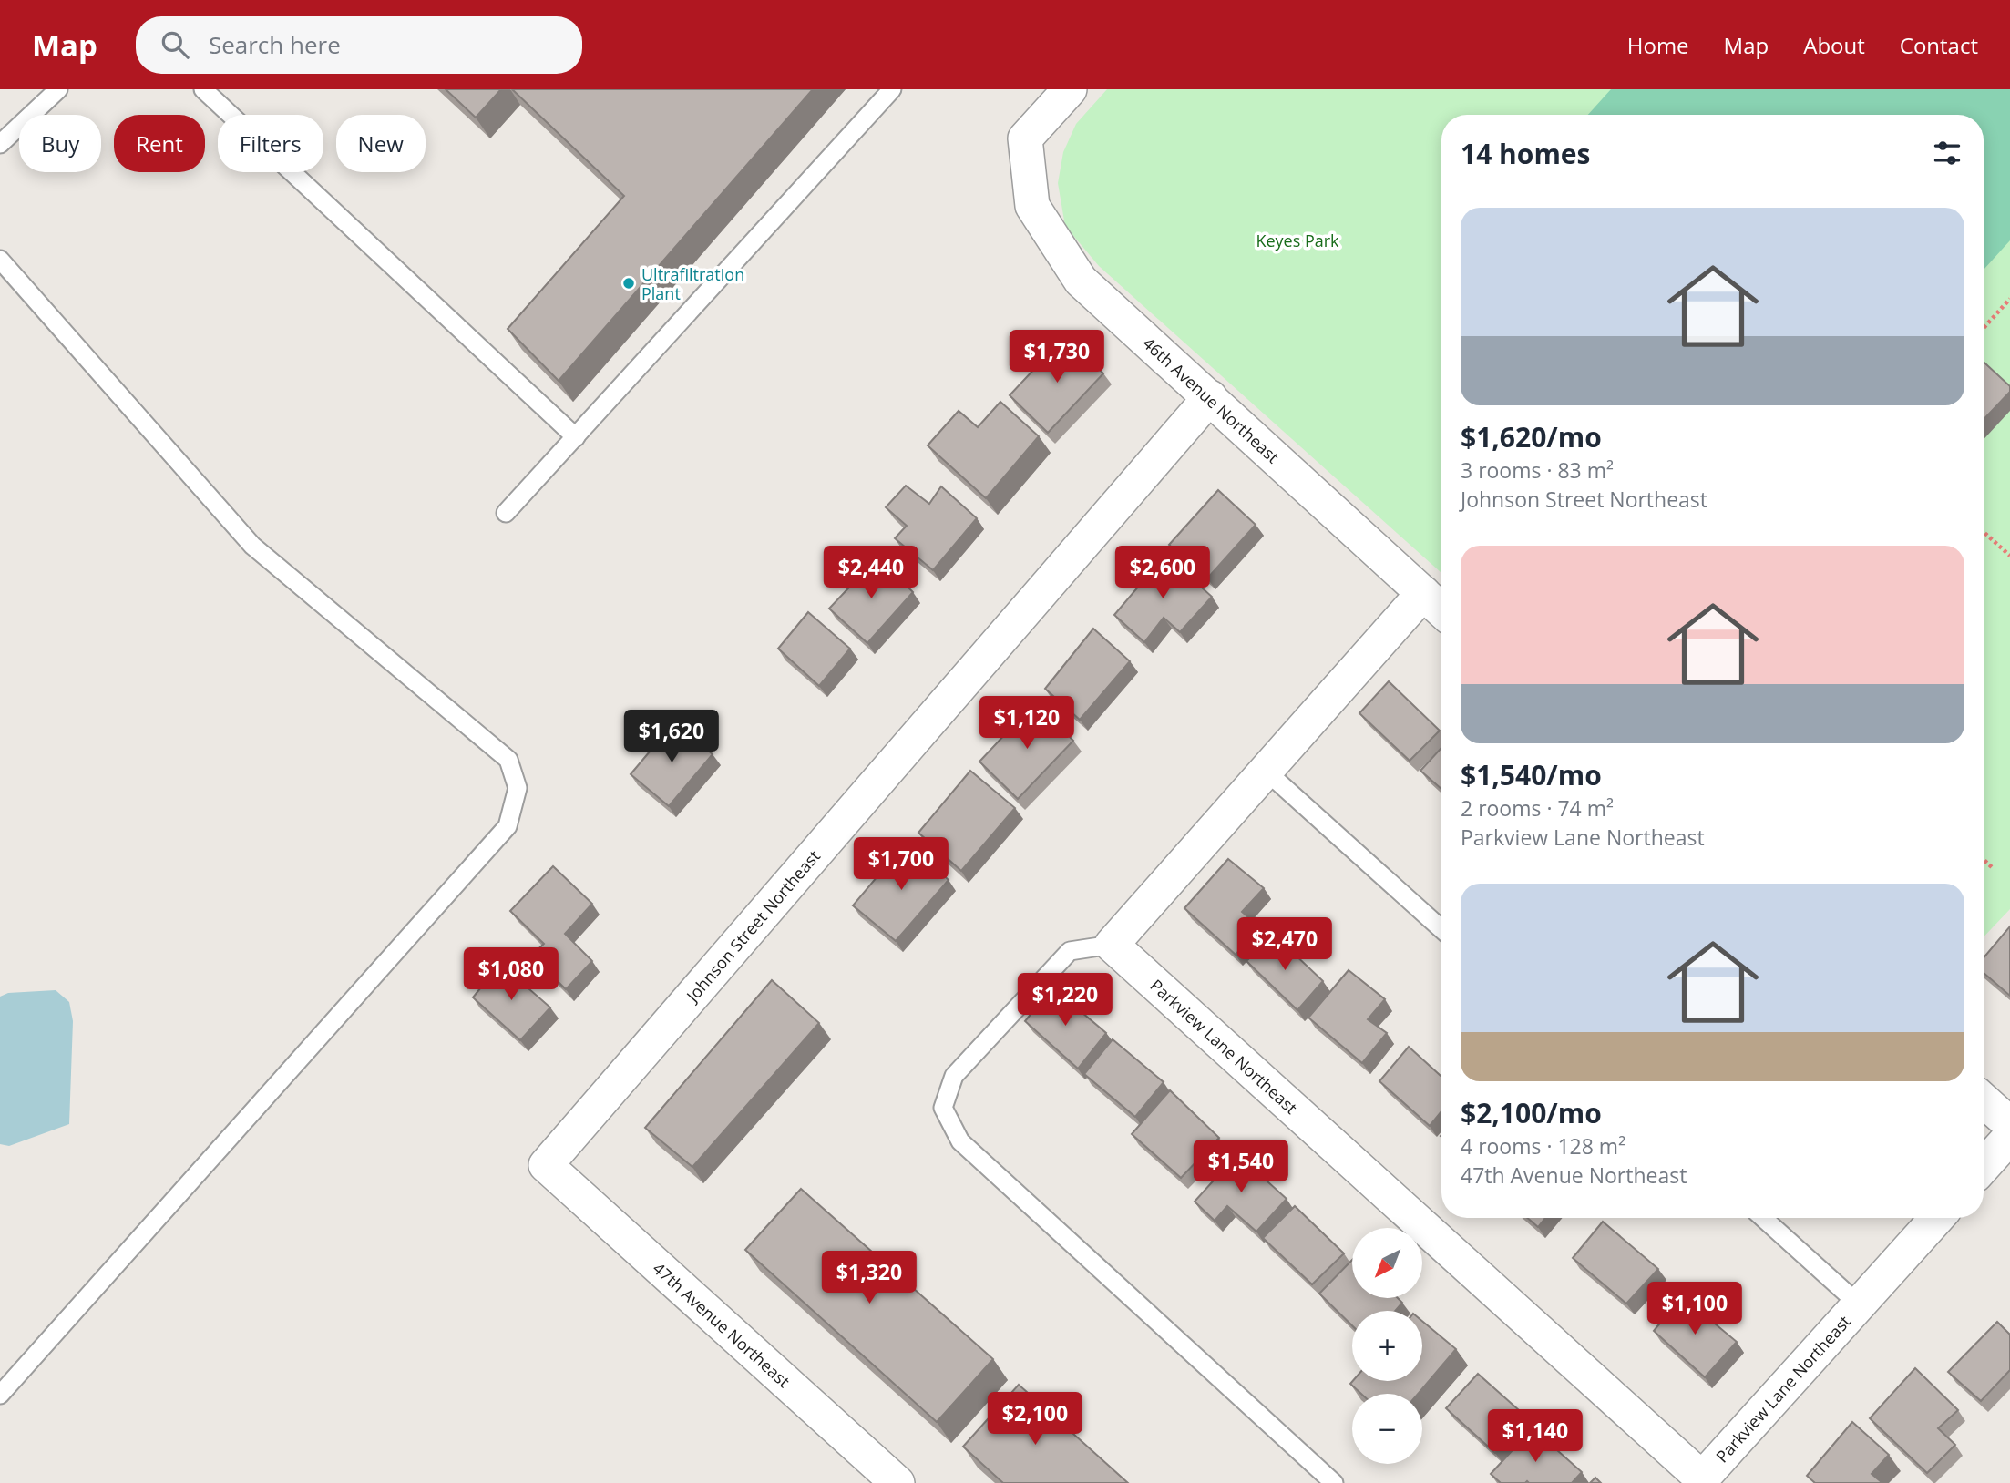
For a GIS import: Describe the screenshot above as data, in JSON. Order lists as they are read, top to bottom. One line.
{"streets":{"street":["46th Avenue Northeast","Johnson Street Northeast","Parkview Lane Northeast","47th Avenue Northeast"]},"crossings":[["46th Avenue Northeast","Johnson Street Northeast"],["Johnson Street Northeast","47th Avenue Northeast"]],"parks":["Keyes Park"],"places":["Ultrafiltration Plant"],"north":"bottom left","page":{"header":"Map","search":"Search here","nav":["Home","Map","About","Contact"],"chip":["Buy","Rent","Filters","New"],"heading":"14 homes","list":[{"name":"$1,620/mo","note":"3 rooms · 83 m² · Johnson Street Northeast"},{"name":"$1,540/mo","note":"2 rooms · 74 m² · Parkview Lane Northeast"},{"name":"$2,100/mo","note":"4 rooms · 128 m² · 47th Avenue Northeast"}],"price":["$1,730","$2,440","$2,600","$1,120","$1,620","$1,700","$2,470","$1,080","$1,220","$1,540","$1,320","$1,100","$2,100","$1,140"],"map_buttons":["+","−"]}}
